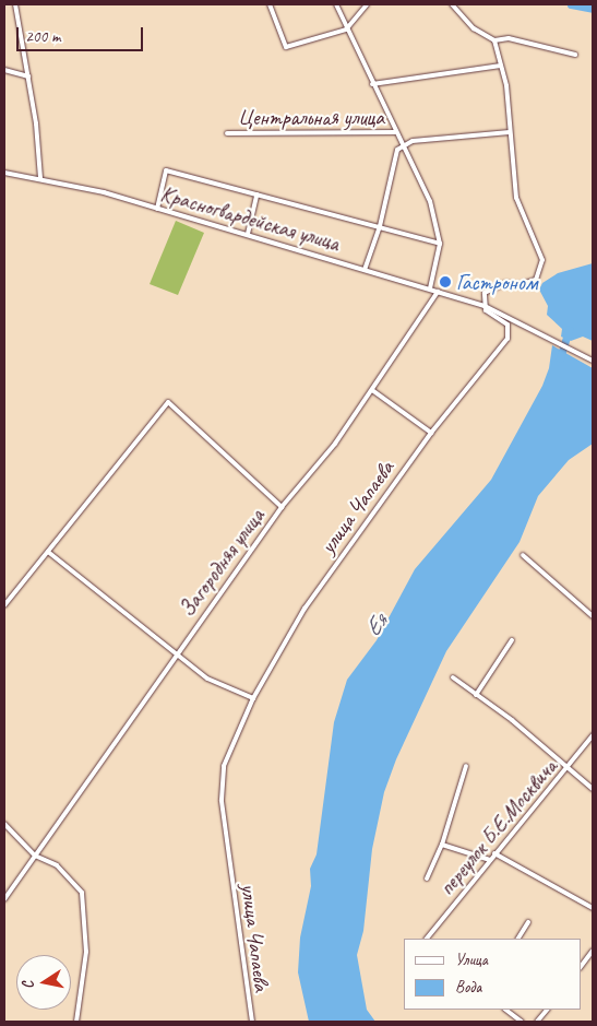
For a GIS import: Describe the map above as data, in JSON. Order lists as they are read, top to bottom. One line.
{"streets":{"street":["Центральная улица","Красногвардейская улица","улица Чапаева","Загородняя улица","переулок Б.Е.Москвича"]},"crossings":[["Центральная улица","Красногвардейская улица"],["Красногвардейская улица","улица Чапаева"],["Красногвардейская улица","Загородняя улица"]],"water":["Ея"],"places":["Гастроном"],"legend":["Улица","Вода"],"scale_bar":"200 m","north":"left"}
